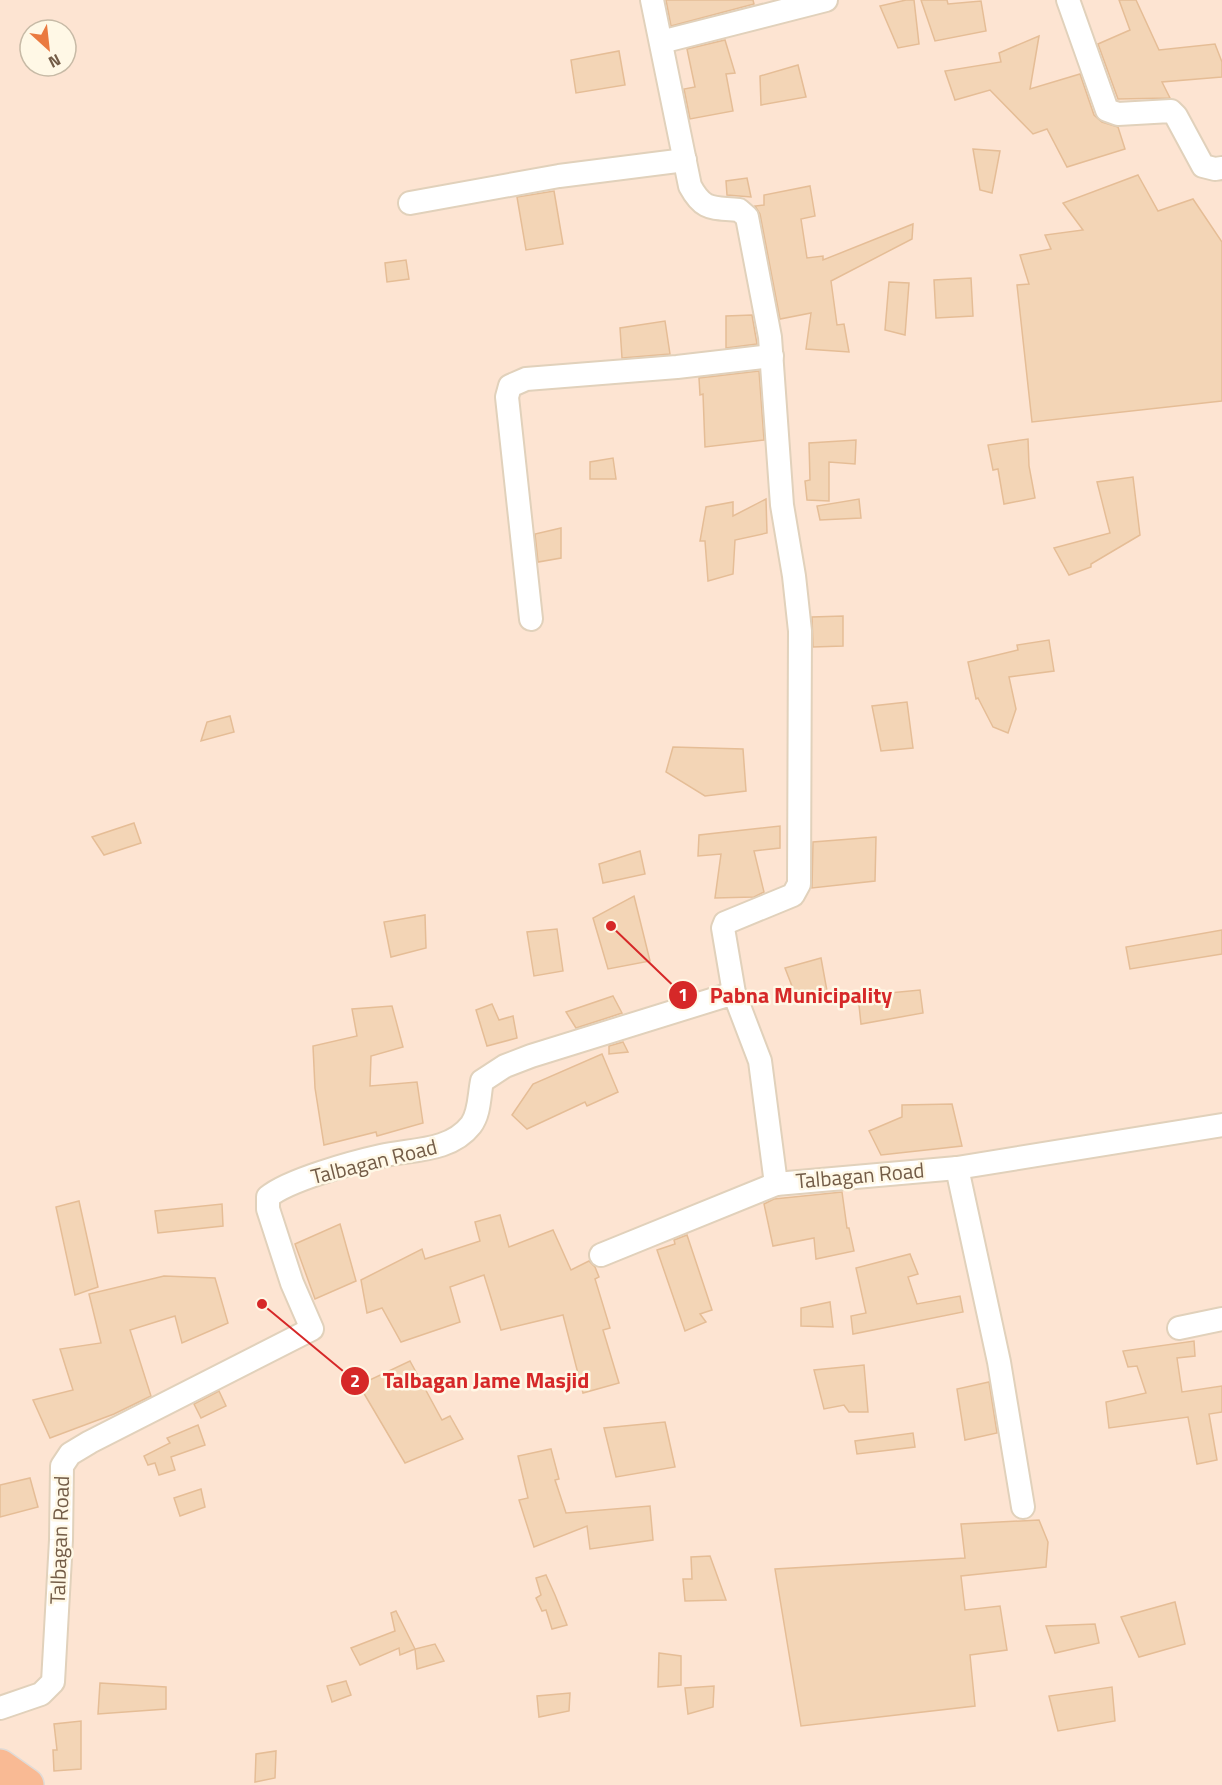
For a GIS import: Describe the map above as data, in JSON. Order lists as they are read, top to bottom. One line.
{"streets":{"street":["Talbagan Road"]},"places":["Pabna Municipality","Talbagan Jame Masjid"],"north":"bottom right"}
